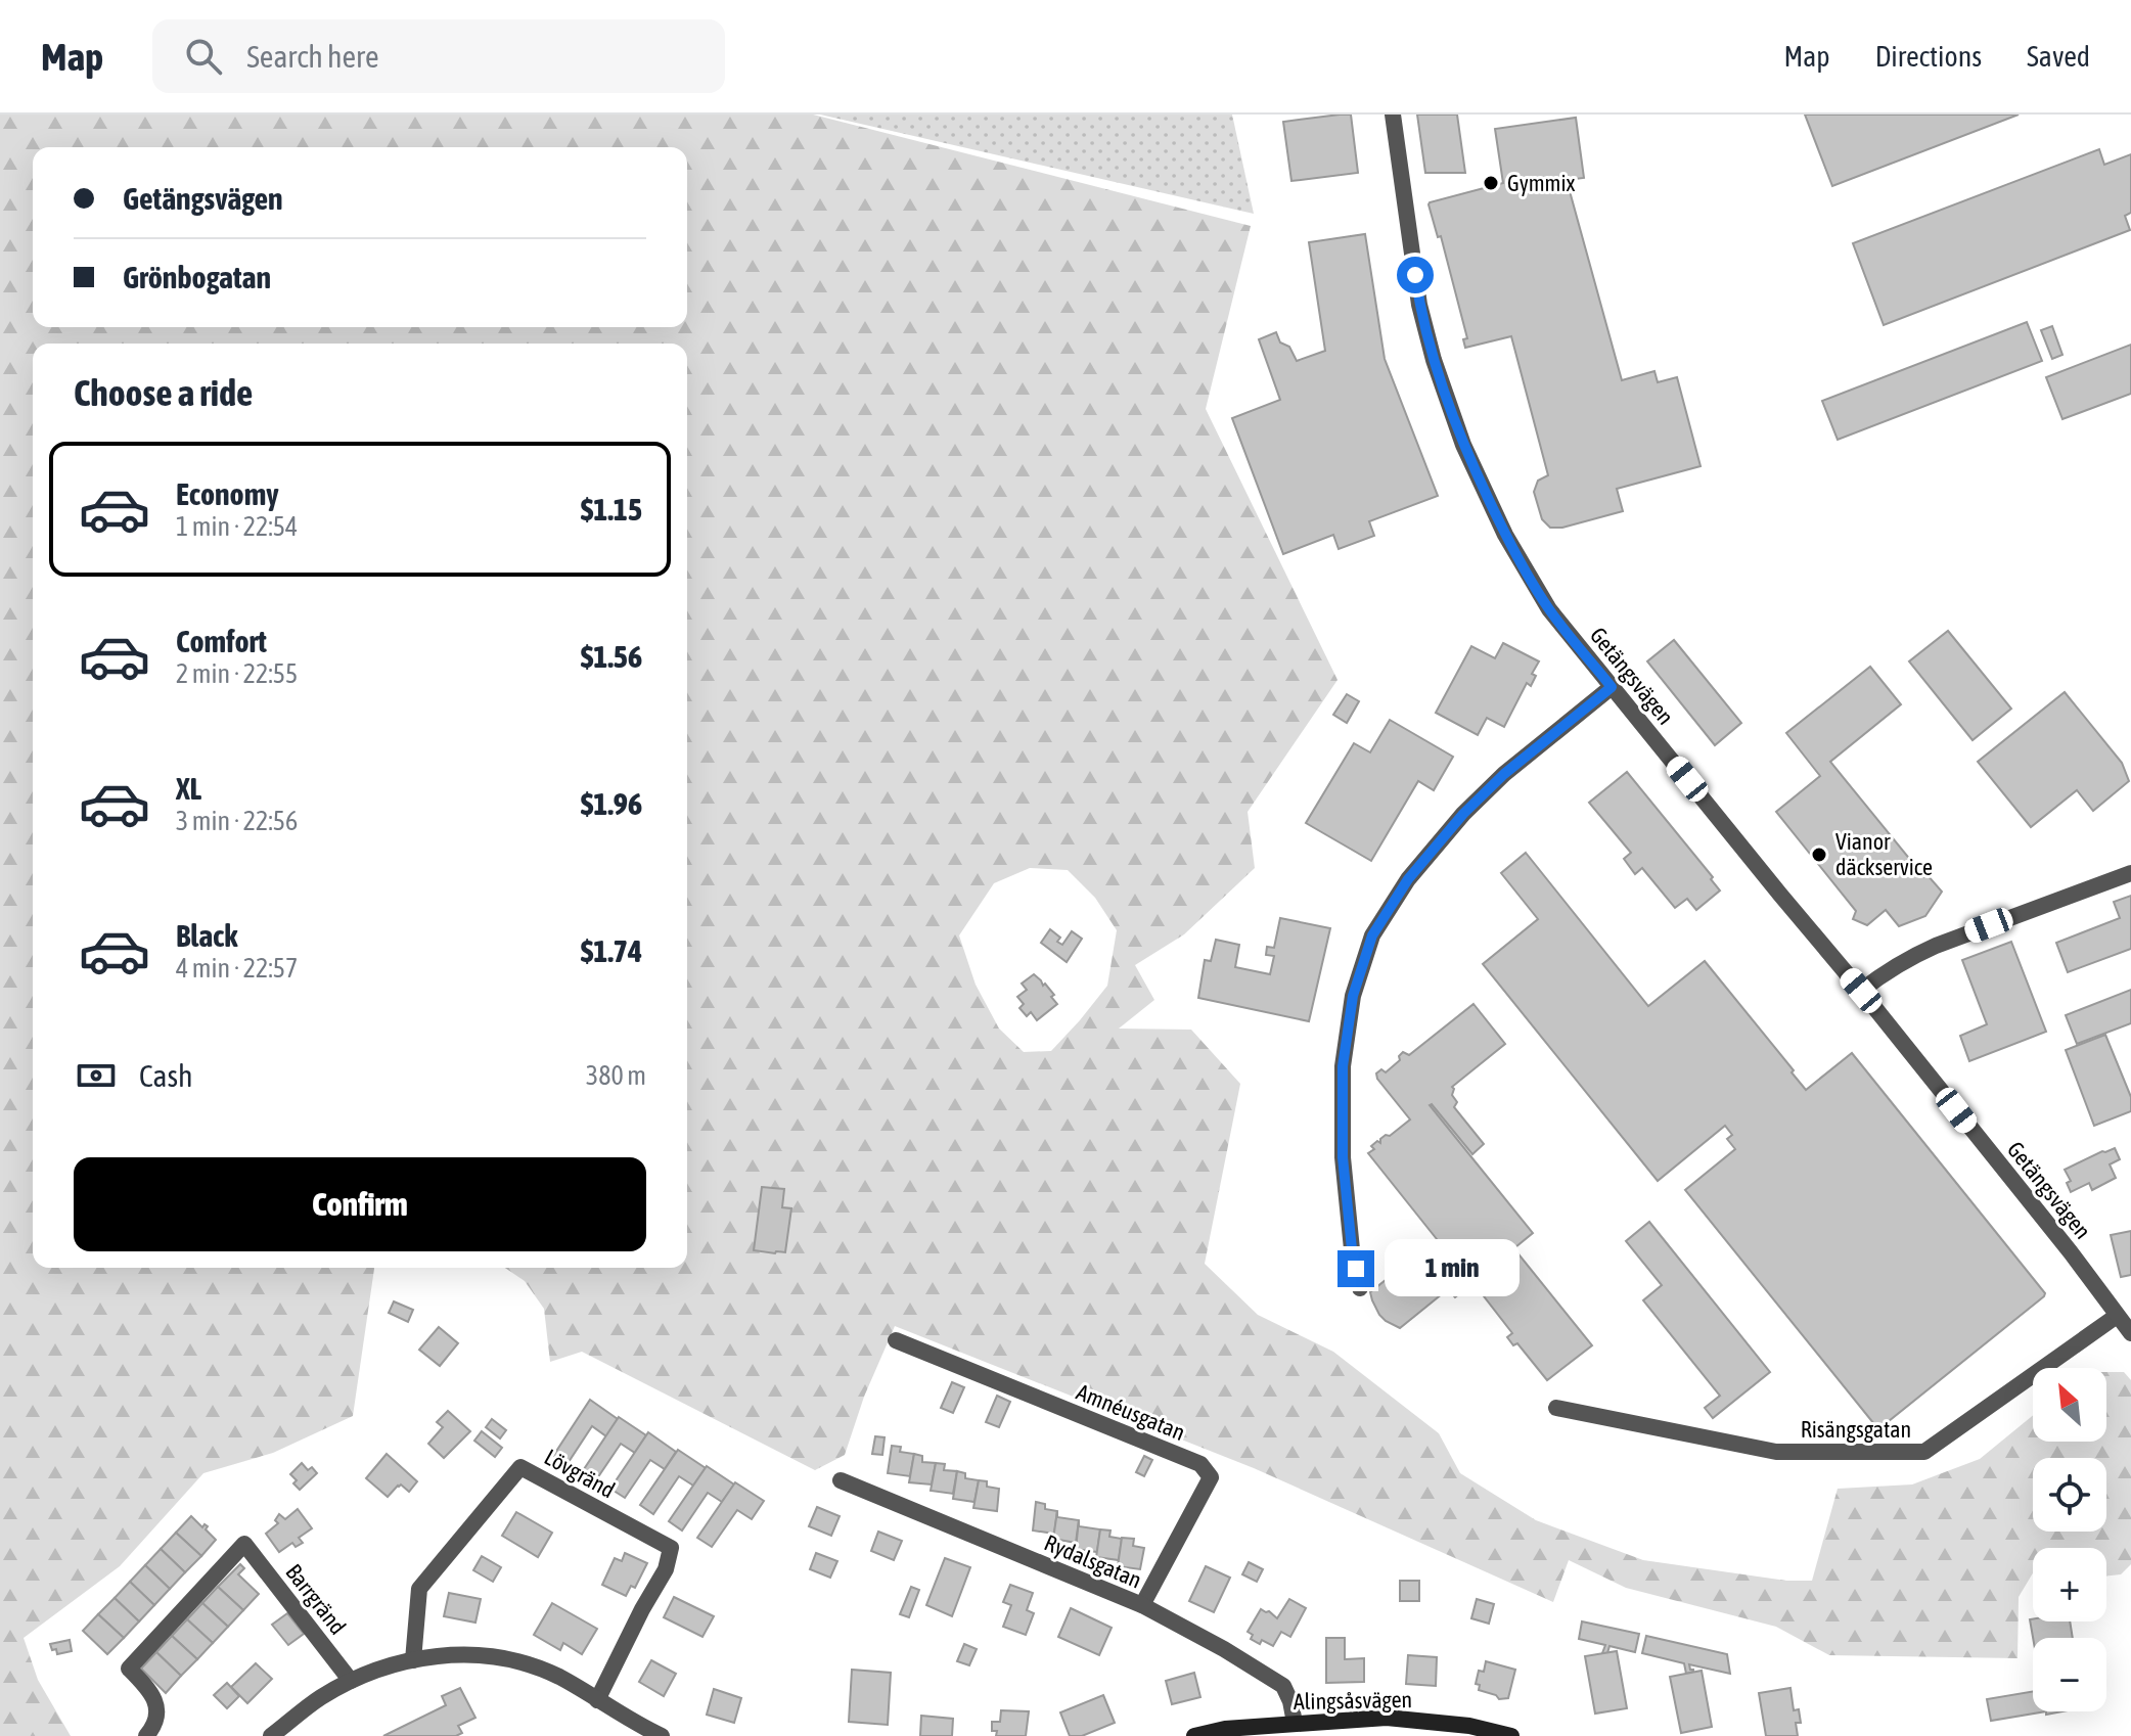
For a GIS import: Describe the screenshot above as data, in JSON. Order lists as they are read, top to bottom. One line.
{"streets":{"main road":["Alingsåsvägen"],"street":["Getängsvägen","Amnéusgatan","Risängsgatan","Lövgränd","Rydalsgatan","Barrgränd"]},"crossings":[["Getängsvägen","Risängsgatan"],["Amnéusgatan","Rydalsgatan"],["Rydalsgatan","Alingsåsvägen"]],"places":["Gymmix","Vianor däckservice"],"north":"top left","page":{"header":"Map","search":"Search here","nav":["Map","Directions","Saved"],"banner":["Getängsvägen","Grönbogatan"],"heading":"Choose a ride","list":[{"name":"Economy","note":"1 min · 22:54","value":"$1.15"},{"name":"Comfort","note":"2 min · 22:55","value":"$1.56"},{"name":"XL","note":"3 min · 22:56","value":"$1.96"},{"name":"Black","note":"4 min · 22:57","value":"$1.74"}],"pay":["Cash","380 m"],"buttons":"Confirm","bubble":"1 min","map_buttons":["+","−"]}}
